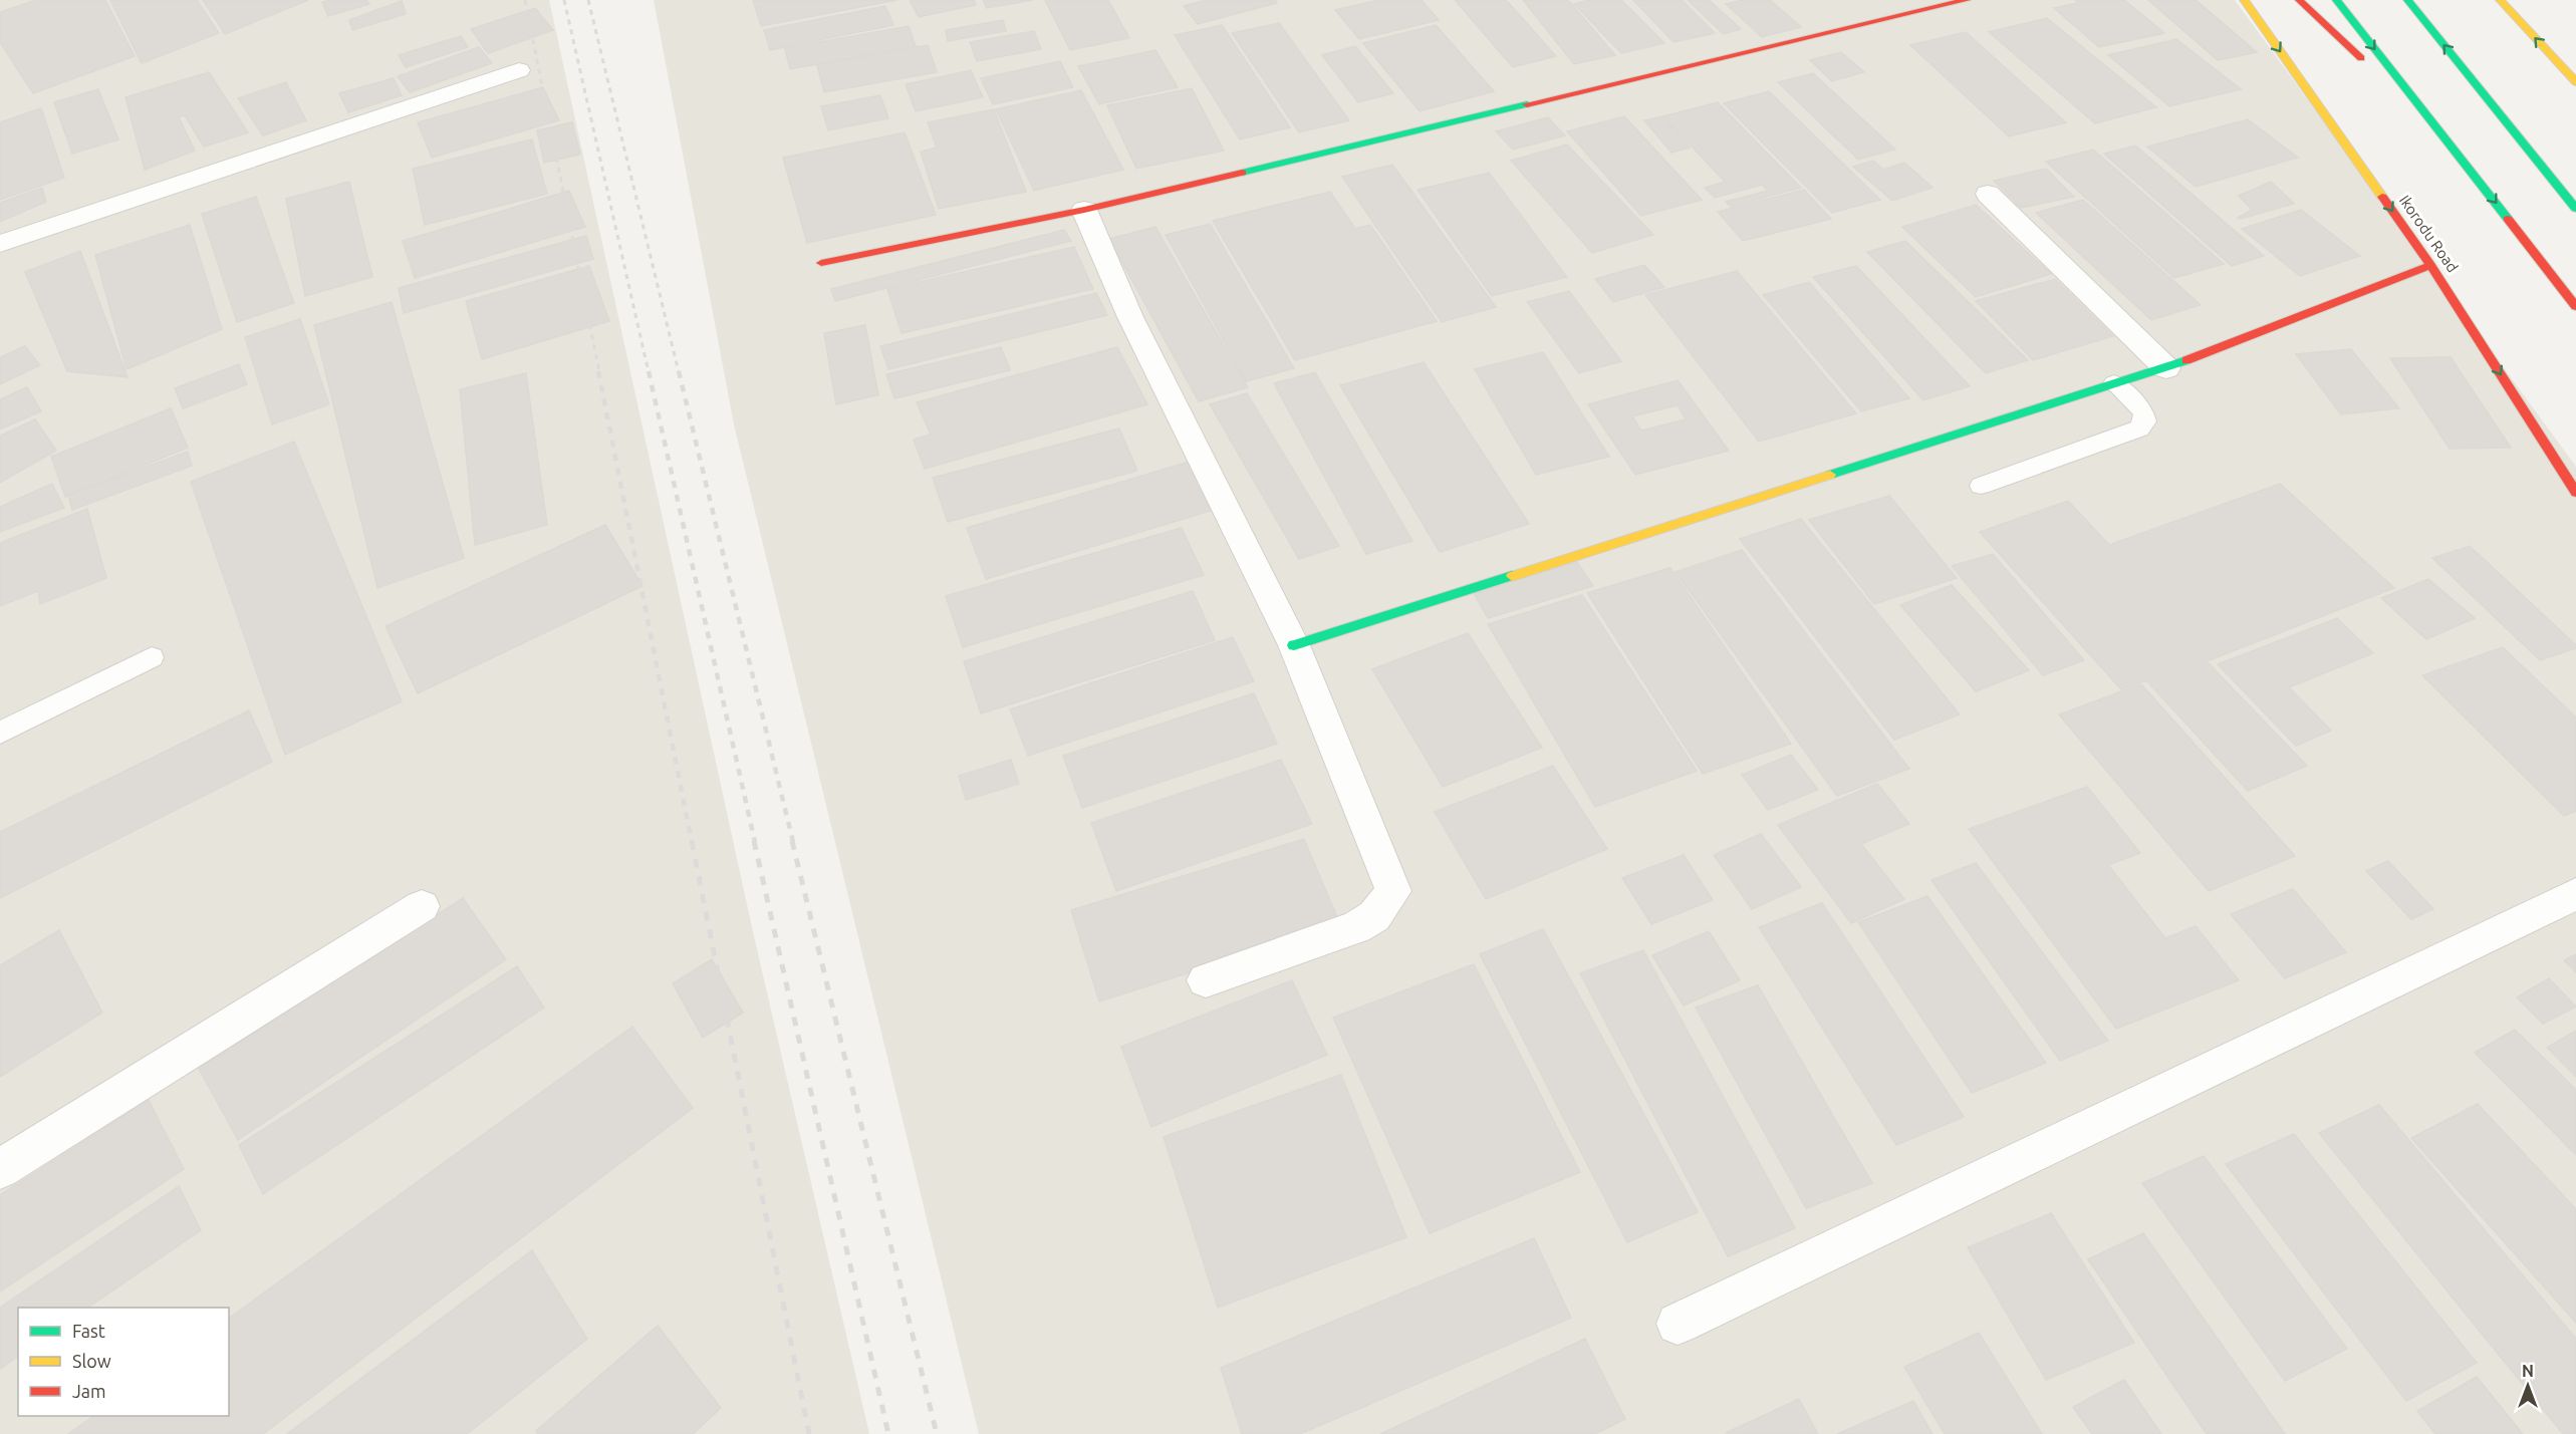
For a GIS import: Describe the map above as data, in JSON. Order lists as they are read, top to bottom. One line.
{"streets":{"main road":["Ikorodu Road"]},"legend":["Fast","Slow","Jam"],"north":"top"}
